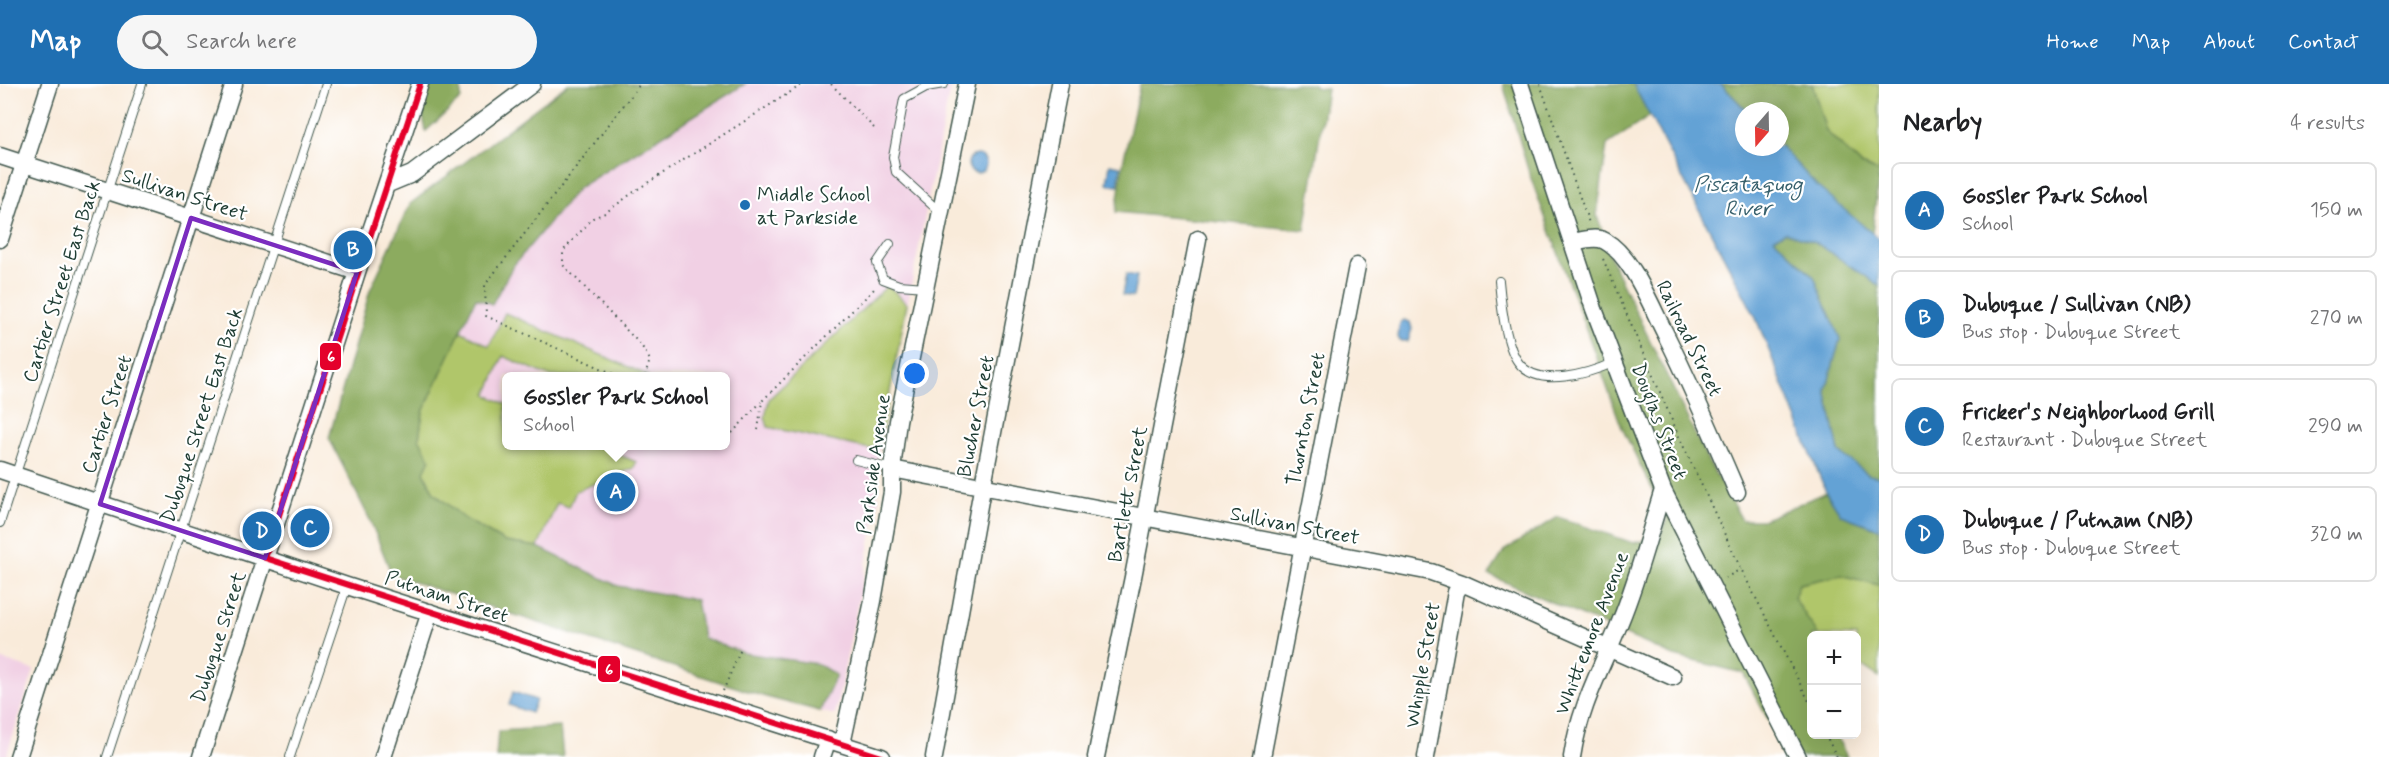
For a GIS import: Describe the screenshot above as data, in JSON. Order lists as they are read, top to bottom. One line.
{"streets":{"street":["Sullivan Street","Railroad Street","Cartier Street","Blucher Street","Thornton Street","Douglas Street","Parkside Avenue","Bartlett Street","Putnam Street","Whittemore Avenue","Dubuque Street","Whipple Street"],"lane":["Cartier Street East Back","Dubuque Street East Back"]},"crossings":[["Sullivan Street","Cartier Street East Back"],["Sullivan Street","Cartier Street"],["Sullivan Street","Dubuque Street East Back"],["Sullivan Street","Blucher Street"],["Sullivan Street","Thornton Street"],["Sullivan Street","Parkside Avenue"],["Sullivan Street","Bartlett Street"],["Sullivan Street","Whittemore Avenue"],["Sullivan Street","Dubuque Street"],["Sullivan Street","Whipple Street"],["Cartier Street East Back","Putnam Street"],["Cartier Street","Putnam Street"],["Dubuque Street East Back","Putnam Street"],["Douglas Street","Whittemore Avenue"],["Parkside Avenue","Putnam Street"],["Putnam Street","Dubuque Street"]],"water":["Piscataquog River"],"places":["Middle School at Parkside"],"lines":["transit line 6"],"north":"bottom","page":{"header":"Map","search":"Search here","nav":["Home","Map","About","Contact"],"heading":["Nearby","4 results"],"list":[{"mark":"A","name":"Gossler Park School","note":"School","value":"150 m"},{"mark":"B","name":"Dubuque / Sullivan (NB)","note":"Bus stop · Dubuque Street","value":"270 m"},{"mark":"C","name":"Fricker's Neighborhood Grill","note":"Restaurant · Dubuque Street","value":"290 m"},{"mark":"D","name":"Dubuque / Putnam (NB)","note":"Bus stop · Dubuque Street","value":"320 m"}],"pins":["B","A","C","D"],"popup":["Gossler Park School","School"],"map_buttons":["+","−"]}}
